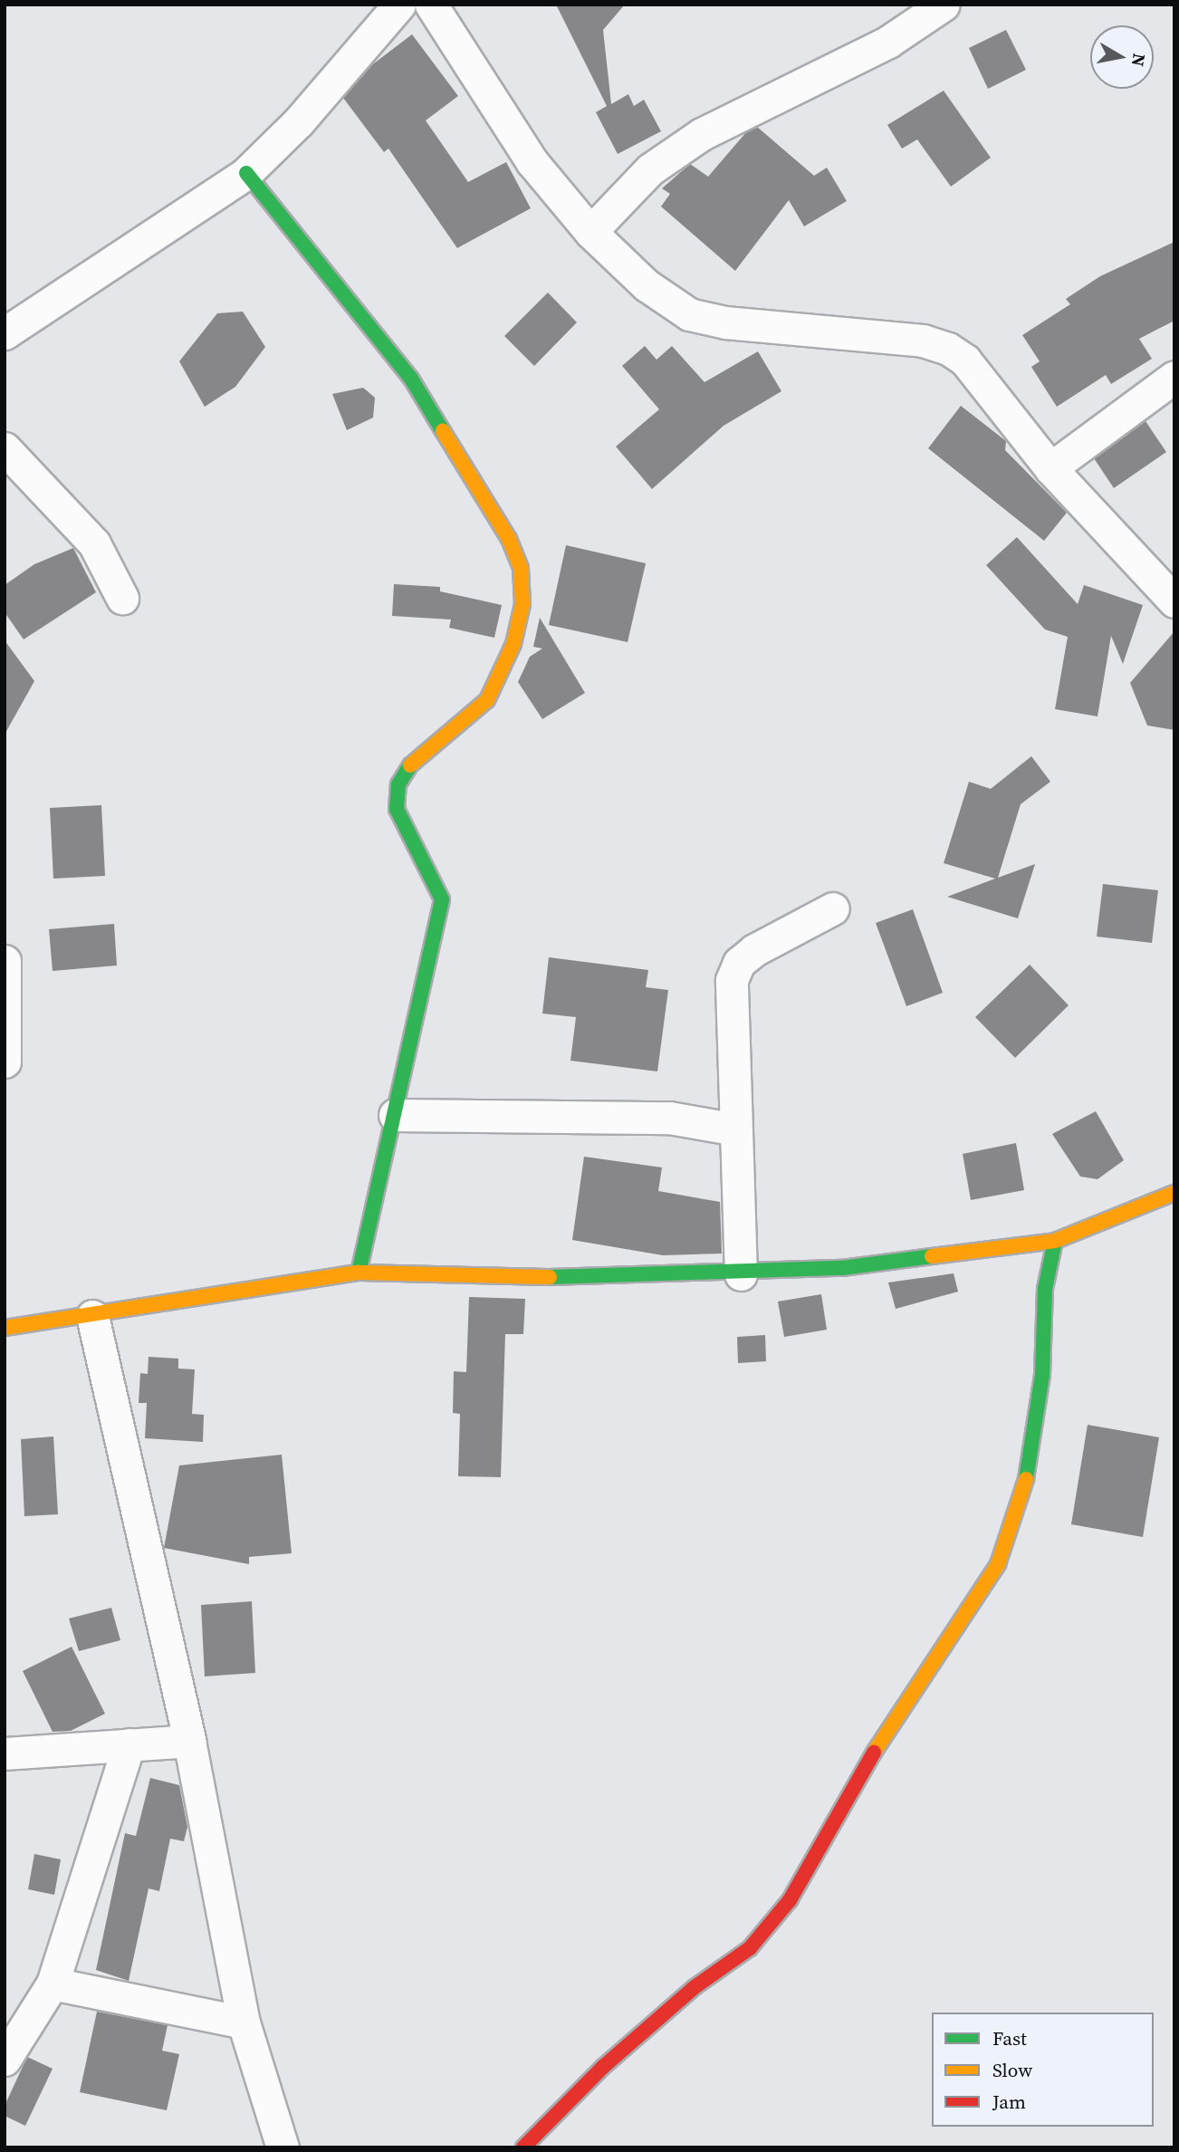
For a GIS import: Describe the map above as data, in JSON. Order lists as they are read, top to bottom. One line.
{"legend":["Fast","Slow","Jam"],"north":"right"}
